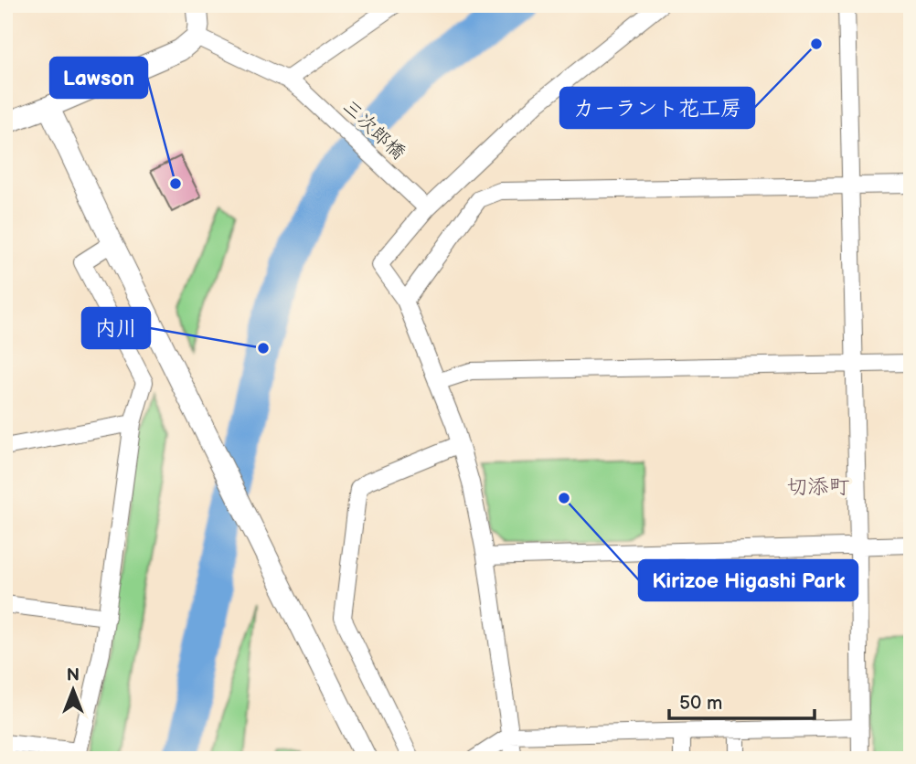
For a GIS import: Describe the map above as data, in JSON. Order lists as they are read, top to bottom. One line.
{"streets":{"street":["三次郎橋"]},"districts":["切添町"],"places":["カーラント花工房","Lawson","内川","Kirizoe Higashi Park"],"scale_bar":"50 m","north":"top"}
